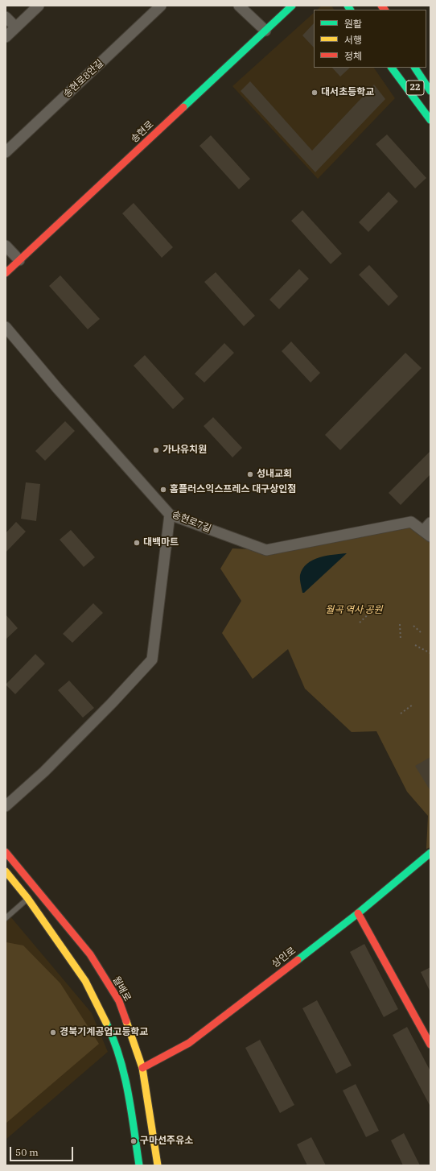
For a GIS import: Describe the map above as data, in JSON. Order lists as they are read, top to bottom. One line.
{"streets":{"main road":["22","송현로","상인로","월배로"],"street":["송현로8안길","송현로7길"]},"crossings":[["상인로","월배로"]],"parks":["월곡 역사 공원"],"places":["대서초등학교","가나유치원","성내교회","홈플러스익스프레스 대구상인점","대백마트","경북기계공업고등학교","구마선주유소"],"legend":["원활","서행","정체"],"scale_bar":"50 m"}
